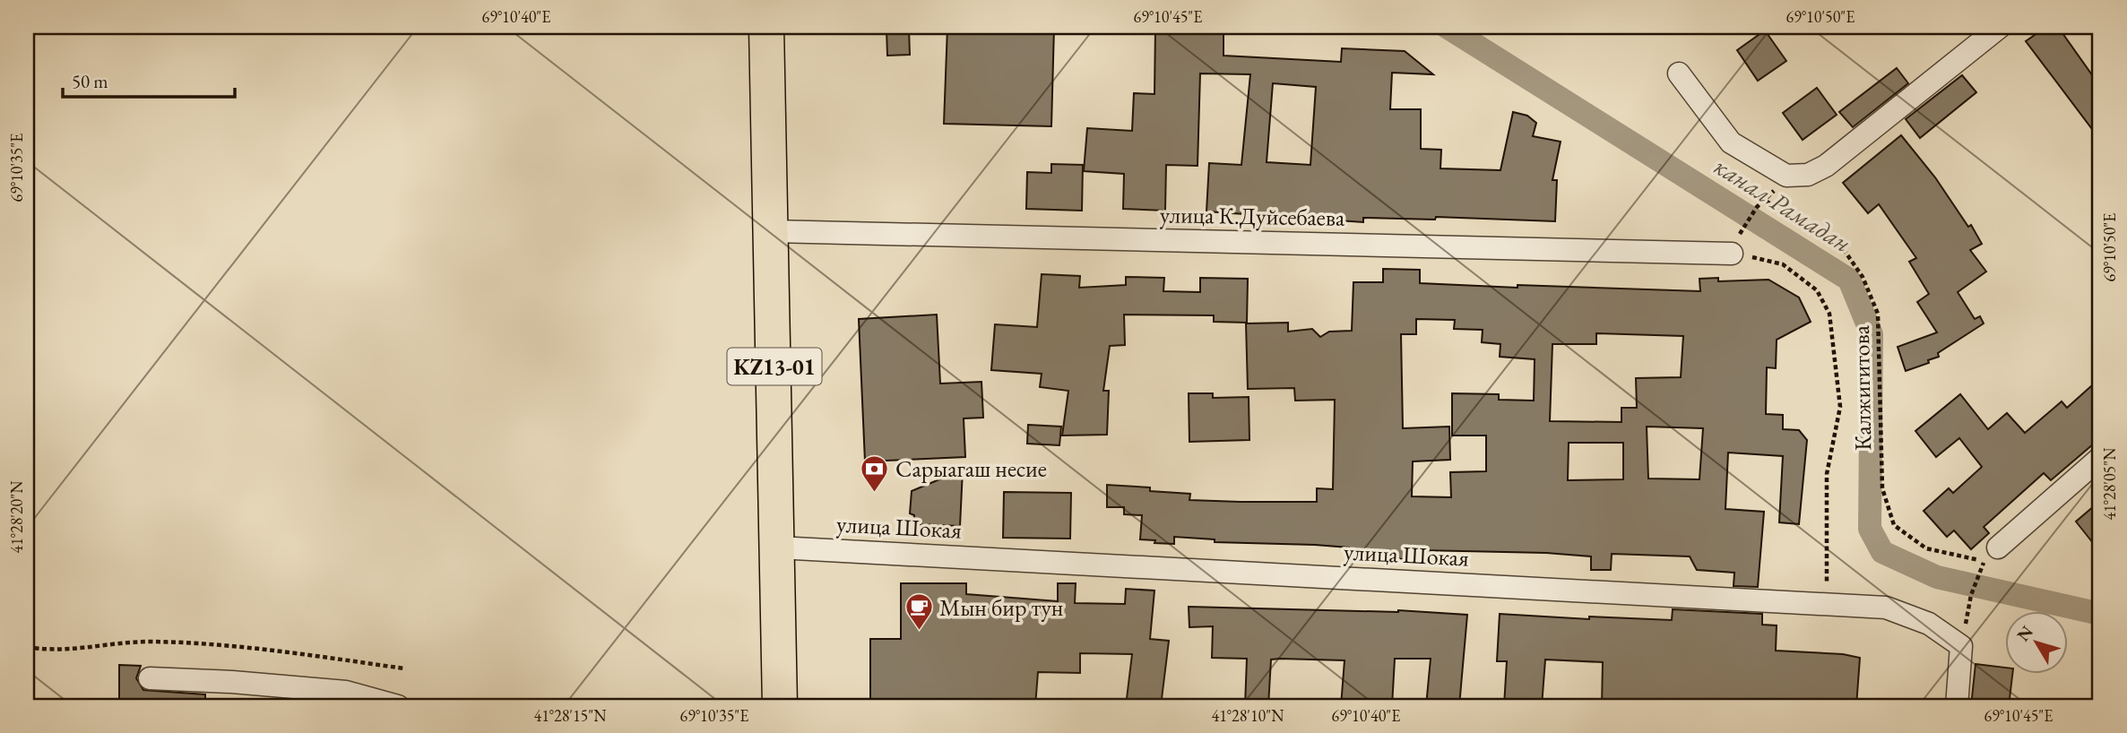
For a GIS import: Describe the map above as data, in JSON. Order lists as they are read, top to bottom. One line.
{"streets":{"highway":["KZ13-01"],"street":["улица К.Дуйсебаева","улица Шокая"],"path":["Калжигитова"]},"crossings":[["улица К.Дуйсебаева","KZ13-01"],["KZ13-01","улица Шокая"]],"water":["канал Рамадан"],"places":{"bank":["Сарыагаш несие"],"cafe":["Мын бир тун"]},"scale_bar":"50 m","north":"top left","coordinates":["69°10'40\"E","69°10'45\"E","69°10'50\"E","69°10'35\"E","41°28'05\"N","41°28'20\"N","41°28'15\"N","41°28'10\"N"]}
